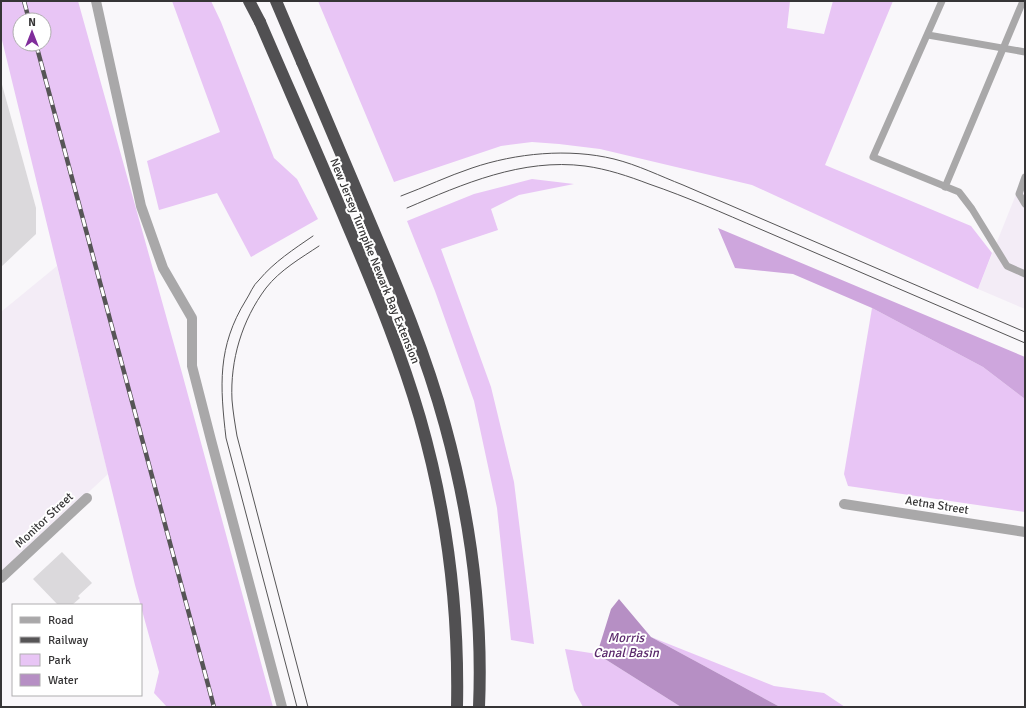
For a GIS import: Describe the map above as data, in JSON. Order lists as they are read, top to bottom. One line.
{"streets":{"highway":["New Jersey Turnpike Newark Bay Extension"],"street":["Aetna Street","Monitor Street"]},"water":["Morris Canal Basin"],"legend":["Road","Railway","Park","Water"],"north":"top"}
